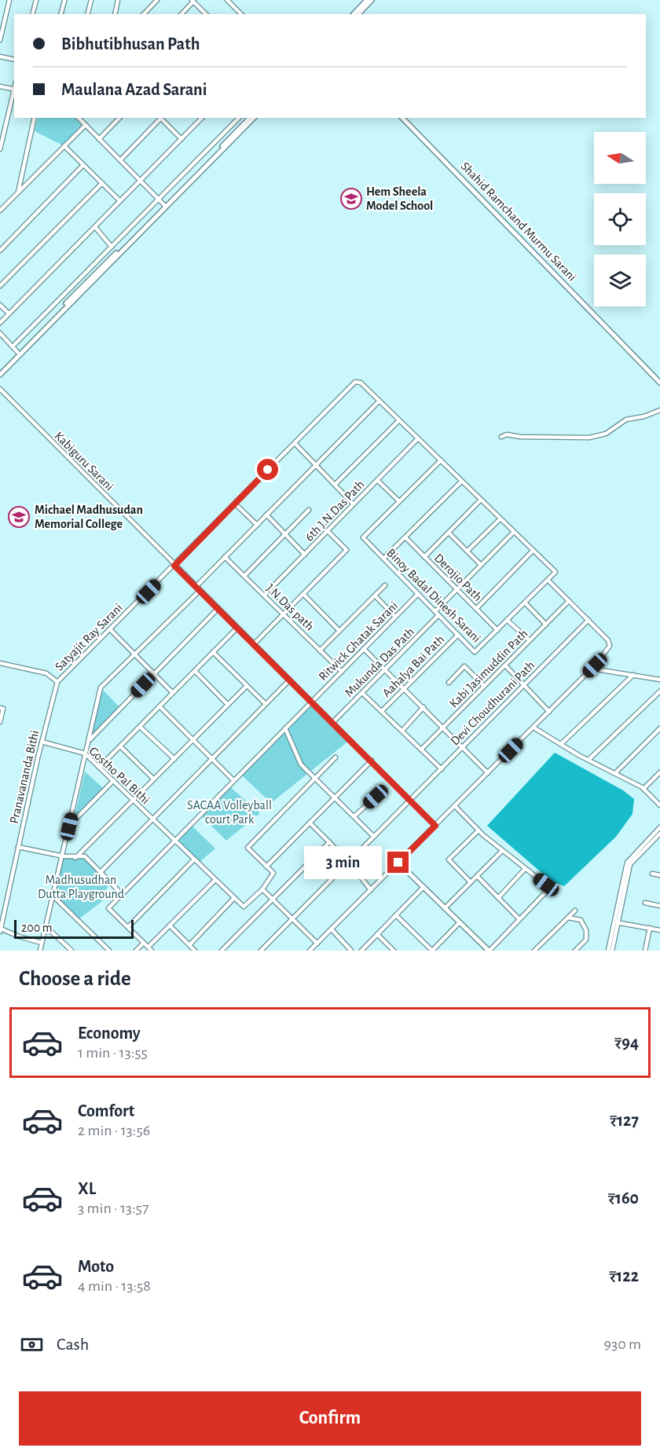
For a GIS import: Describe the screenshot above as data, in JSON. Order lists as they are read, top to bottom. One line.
{"streets":{"street":["Shahid Ramchand Murmu Sarani","Kabiguru Sarani","6th J.N.Das Path","Derojio Path","Binoy Badal Dinesh Sarani","J.N.Das path","Satyajit Ray Sarani","Ritwick Ghatak Sarani","Mukunda Das Path","Aahalya Bai Path","Kabi Jasimuddin Path","Devi Choudhurani Path","Gostho Pal Bithi","Pranavananda Bithi"]},"crossings":[["Kabiguru Sarani","Satyajit Ray Sarani"],["Kabiguru Sarani","Ritwick Ghatak Sarani"],["Kabiguru Sarani","Mukunda Das Path"],["Kabiguru Sarani","Devi Choudhurani Path"],["6th J.N.Das Path","J.N.Das path"],["Derojio Path","Binoy Badal Dinesh Sarani"],["Binoy Badal Dinesh Sarani","Ritwick Ghatak Sarani"],["Binoy Badal Dinesh Sarani","Mukunda Das Path"],["Binoy Badal Dinesh Sarani","Aahalya Bai Path"],["J.N.Das path","Ritwick Ghatak Sarani"],["Satyajit Ray Sarani","Pranavananda Bithi"],["Ritwick Ghatak Sarani","Gostho Pal Bithi"],["Mukunda Das Path","Aahalya Bai Path"],["Aahalya Bai Path","Kabi Jasimuddin Path"],["Aahalya Bai Path","Devi Choudhurani Path"],["Gostho Pal Bithi","Pranavananda Bithi"]],"parks":["SACAA Volleyball court Park","Madhusudhan Dutta Playground"],"places":{"school or university":["Hem Sheela Model School","Michael Madhusudan Memorial College"]},"scale_bar":"200 m","north":"left","page":{"banner":["Bibhutibhusan Path","Maulana Azad Sarani"],"bubble":"3 min","scale":"200 m","heading":"Choose a ride","list":[{"name":"Economy","note":"1 min · 13:55","value":"₹94"},{"name":"Comfort","note":"2 min · 13:56","value":"₹127"},{"name":"XL","note":"3 min · 13:57","value":"₹160"},{"name":"Moto","note":"4 min · 13:58","value":"₹122"}],"pay":["Cash","930 m"],"buttons":"Confirm"}}
